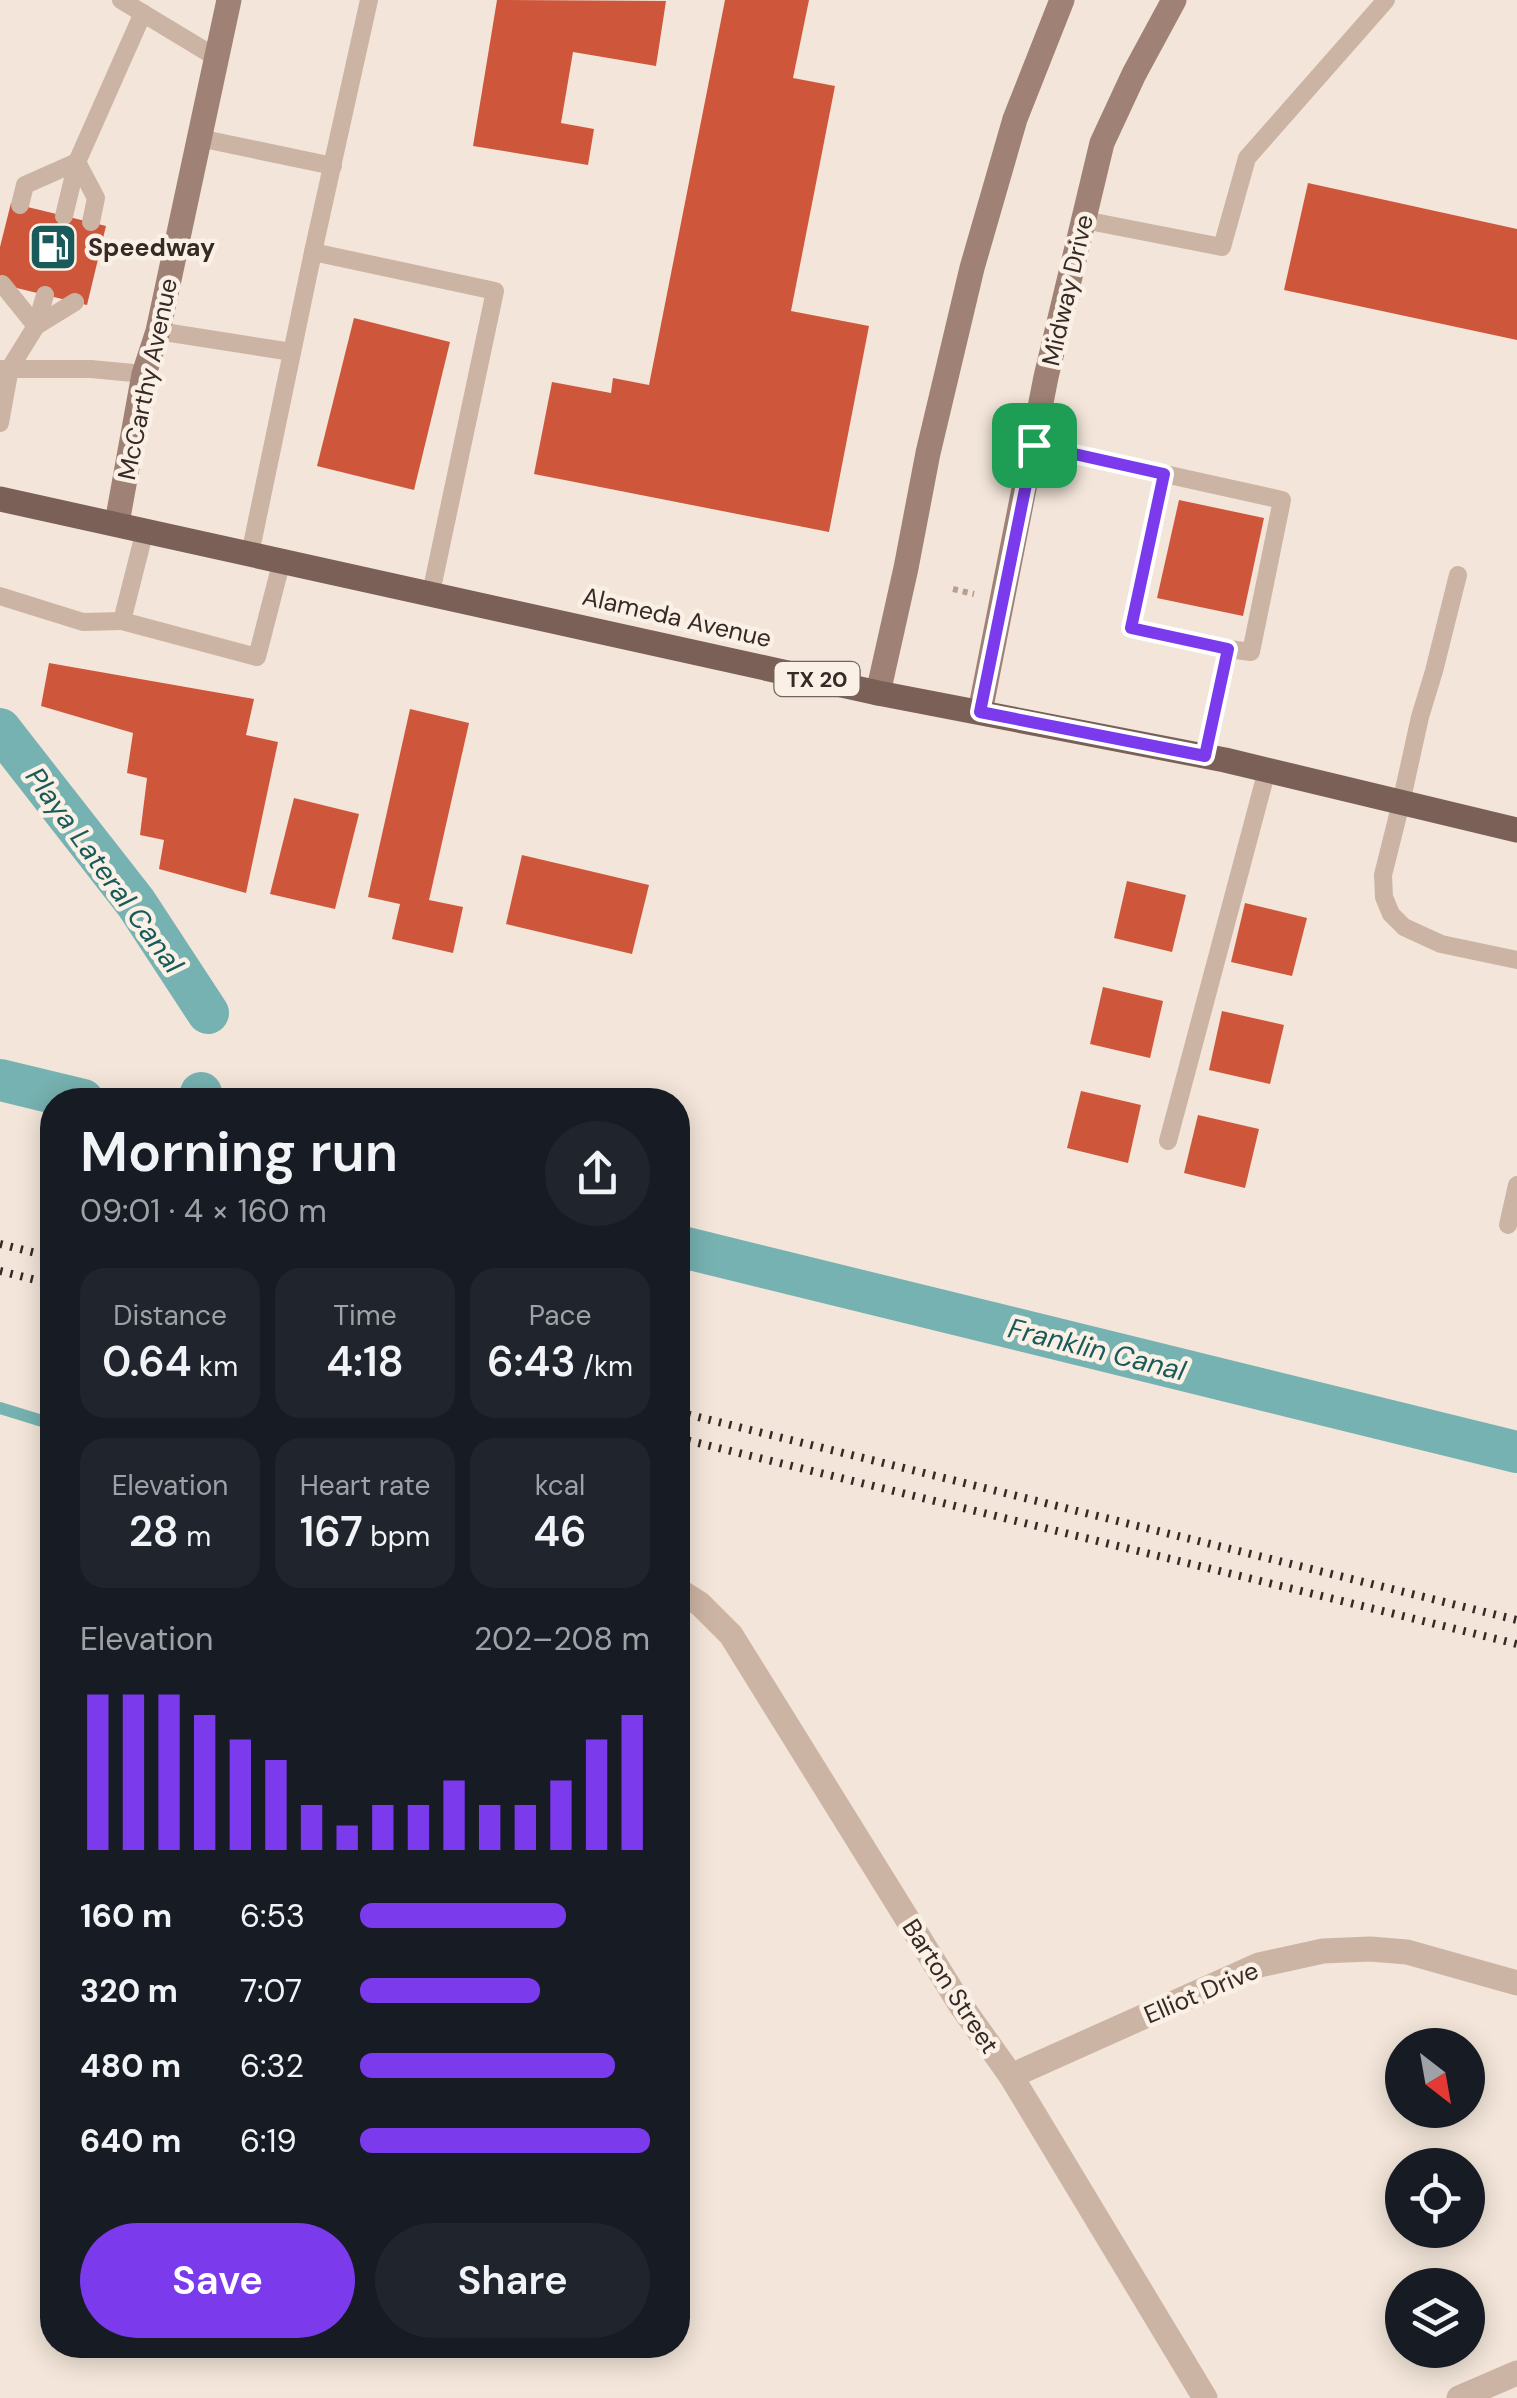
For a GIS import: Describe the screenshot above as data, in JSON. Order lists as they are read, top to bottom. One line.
{"streets":{"main road":["Midway Drive","McCarthy Avenue","Alameda Avenue","TX 20"],"street":["Barton Street","Elliot Drive"]},"crossings":[["Midway Drive","Alameda Avenue"],["McCarthy Avenue","Alameda Avenue"],["Barton Street","Elliot Drive"]],"water":["Playa Lateral Canal","Franklin Canal"],"places":{"fuel station":["Speedway"]},"north":"bottom right","page":{"heading":["Morning run","09:01 · 4 × 160 m"],"stats":[["Distance","0.64 km"],["Time","4:18"],["Pace","6:43 /km"],["Elevation","28 m"],["Heart rate","167 bpm"],["kcal","46"]],"chart":["Elevation","202–208 m"],"list":[{"name":"160 m","note":"6:53"},{"name":"320 m","note":"7:07"},{"name":"480 m","note":"6:32"},{"name":"640 m","note":"6:19"}],"buttons":["Save","Share"]}}
